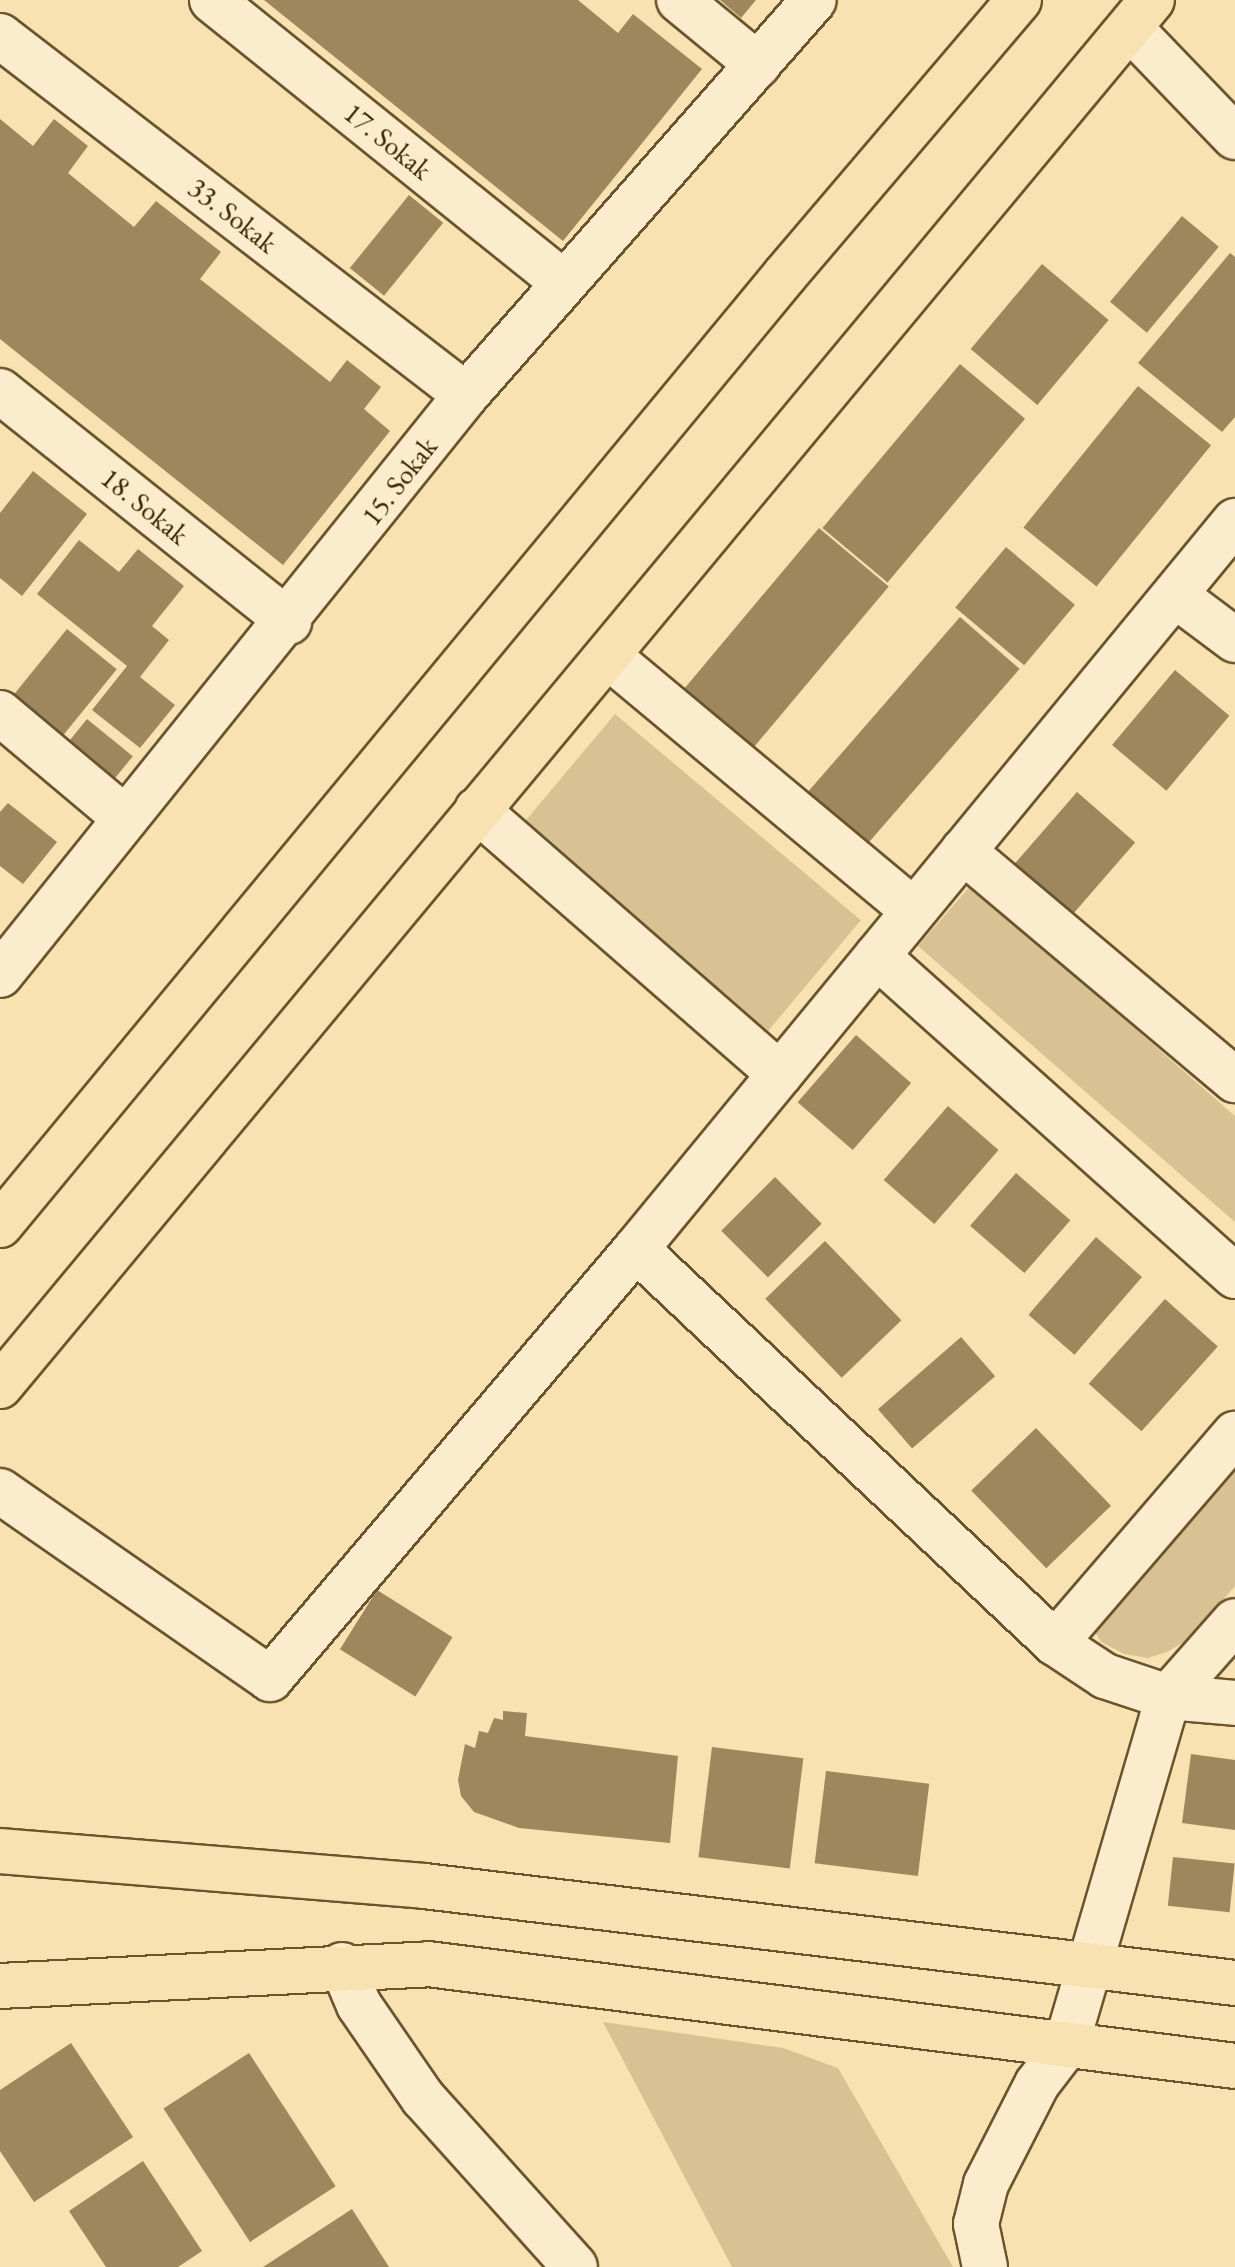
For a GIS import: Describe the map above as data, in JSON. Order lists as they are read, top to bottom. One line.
{"streets":{"street":["17. Sokak","33. Sokak","15. Sokak","18. Sokak"]},"crossings":[["17. Sokak","15. Sokak"],["33. Sokak","15. Sokak"],["15. Sokak","18. Sokak"]]}
